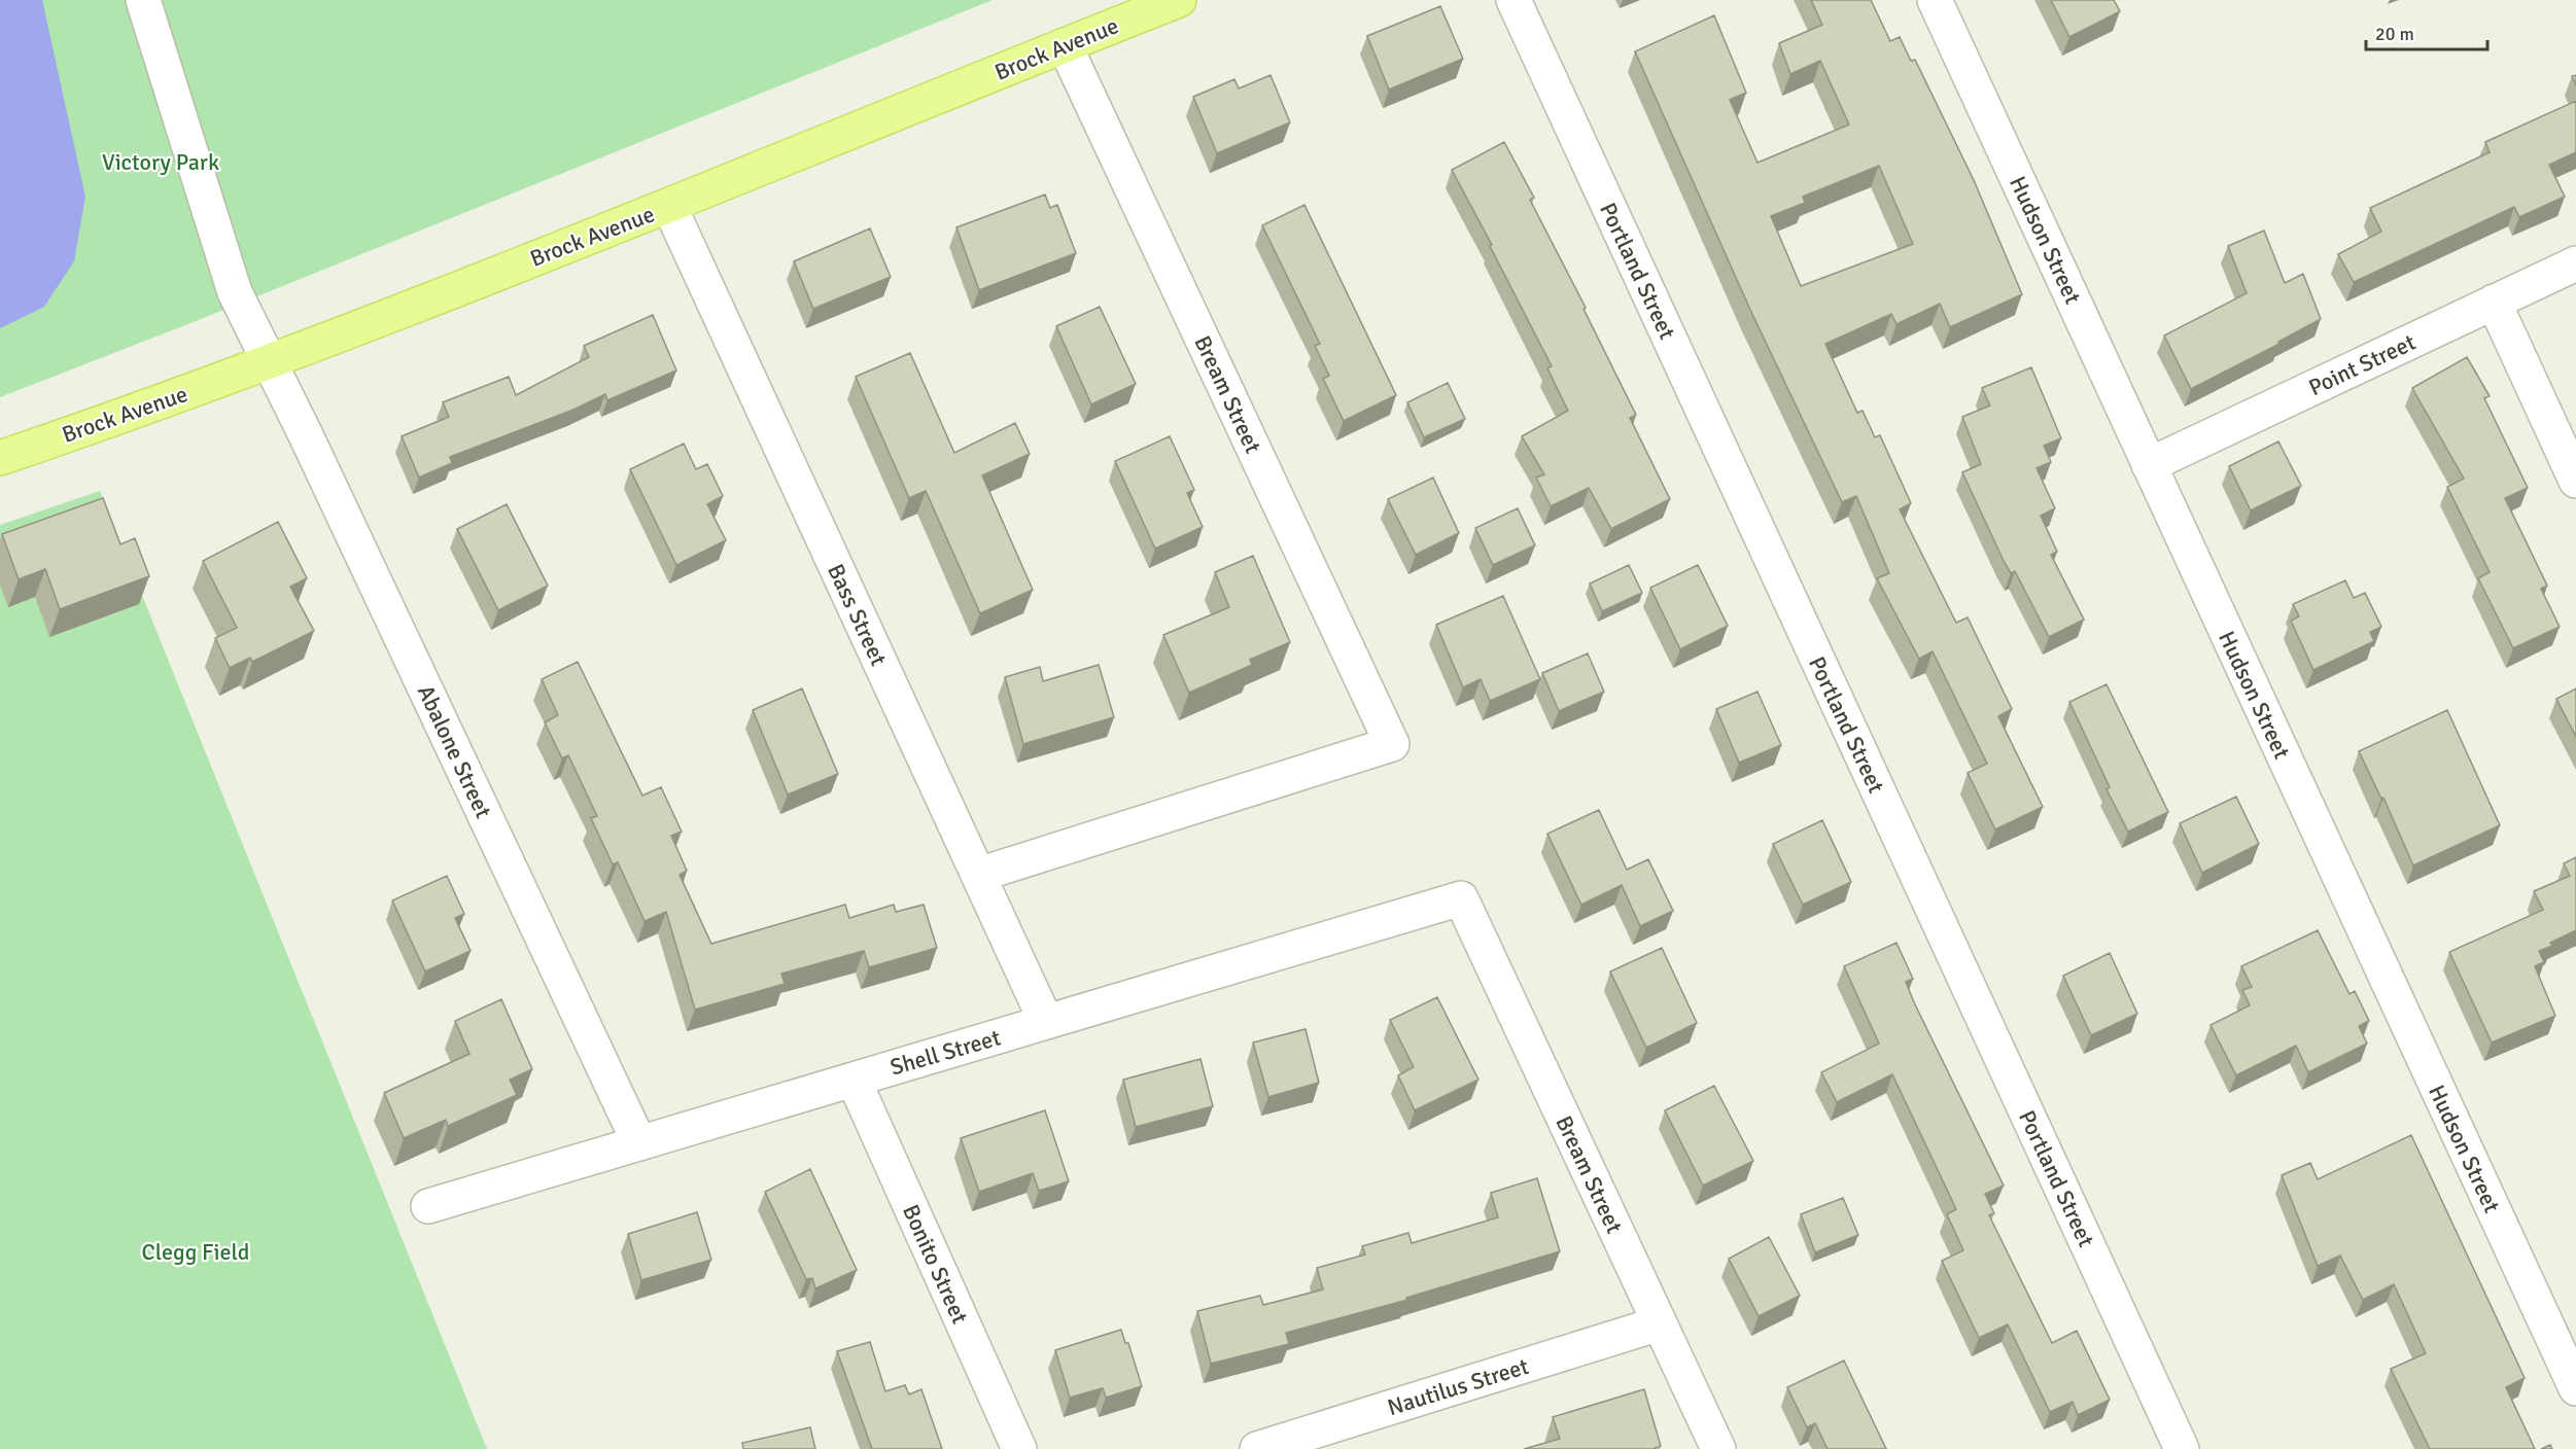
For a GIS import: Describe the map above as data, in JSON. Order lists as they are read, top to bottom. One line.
{"streets":{"main road":["Brock Avenue"],"street":["Hudson Street","Portland Street","Point Street","Bream Street","Bass Street","Abalone Street","Shell Street","Bonito Street","Nautilus Street"]},"crossings":[["Brock Avenue","Bream Street"],["Brock Avenue","Bass Street"],["Brock Avenue","Abalone Street"],["Hudson Street","Point Street"],["Bream Street","Bass Street"],["Bream Street","Shell Street"],["Bream Street","Nautilus Street"],["Bass Street","Shell Street"],["Abalone Street","Shell Street"],["Shell Street","Bonito Street"]],"parks":["Victory Park","Clegg Field"],"scale_bar":"20 m"}
